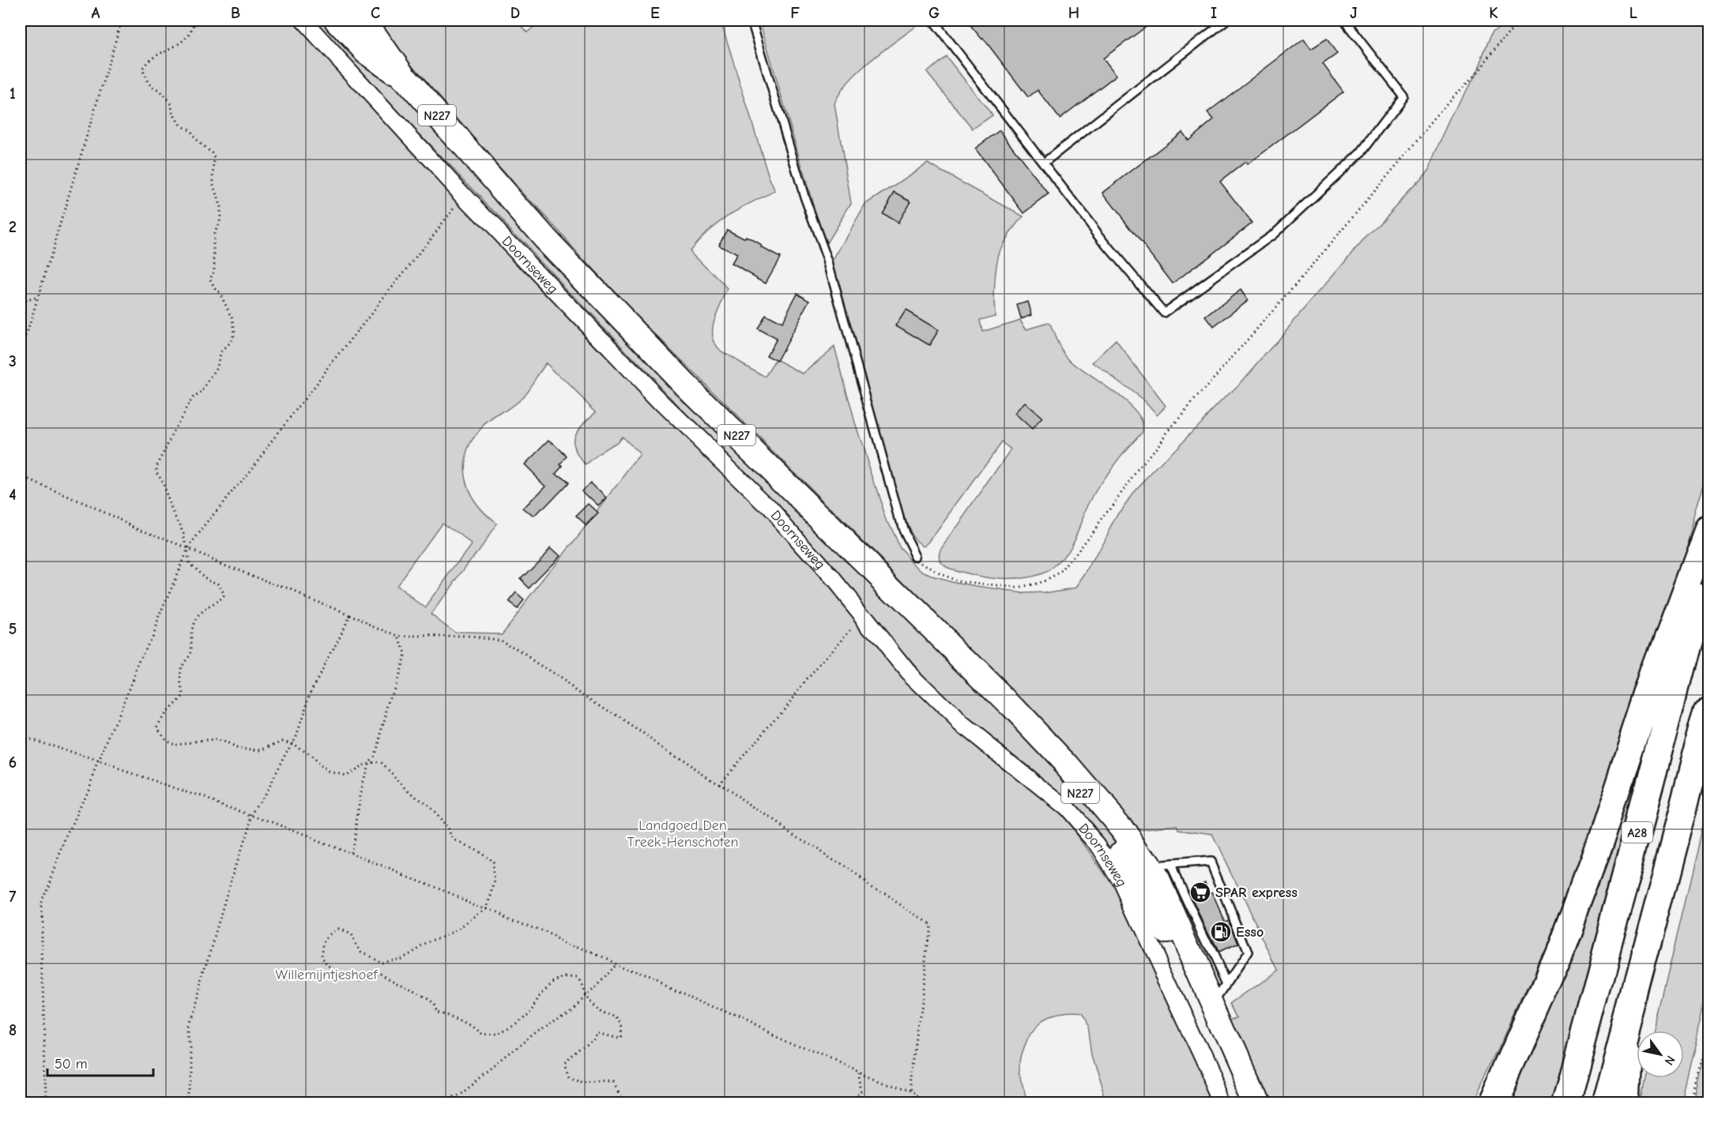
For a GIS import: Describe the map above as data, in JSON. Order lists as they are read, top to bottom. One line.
{"streets":{"highway":["A28"],"main road":["N227","Doornseweg"]},"parks":["Landgoed Den Treek-Henschoten","Willemijntjeshoef"],"places":{"supermarket":["SPAR express"],"fuel station":["Esso"]},"scale_bar":"50 m","north":"bottom right","grid":{"columns":["A","B","C","D","E","F","G","H","I","J","K","L"],"rows":["1","2","3","4","5","6","7","8"]}}
